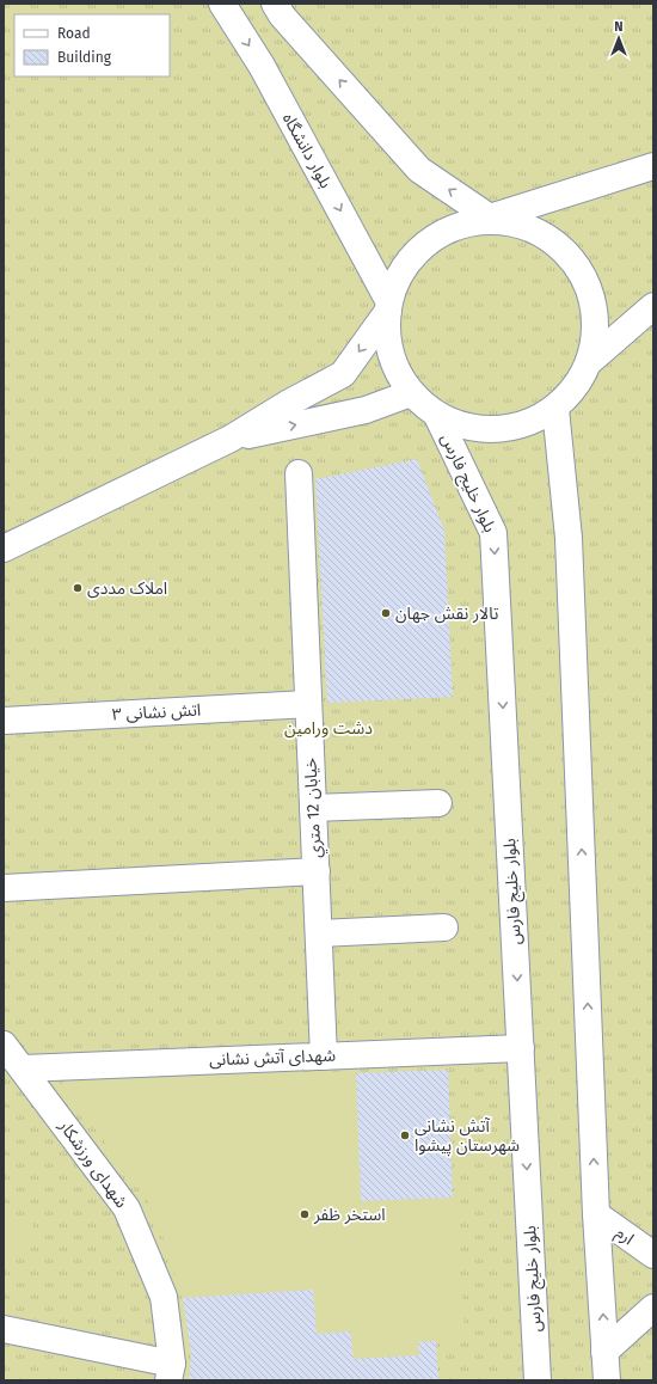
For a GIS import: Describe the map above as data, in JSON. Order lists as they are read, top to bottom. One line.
{"streets":{"street":["بلوار دانشگاه","بلوار خلیج فارس","اتش نشانی ۳","خيابان 12 متري","شهدای آتش نشانی","شهدای ورزشکار","ارم"]},"crossings":[["بلوار خلیج فارس","شهدای آتش نشانی"],["اتش نشانی ۳","خيابان 12 متري"],["خيابان 12 متري","شهدای آتش نشانی"],["شهدای آتش نشانی","شهدای ورزشکار"]],"parks":["دشت ورامین"],"places":["املاک مددی","تالار نقش جهان","آتش نشانی شهرستان پیشوا","استخر ظفر"],"legend":["Road","Building"],"north":"top"}
